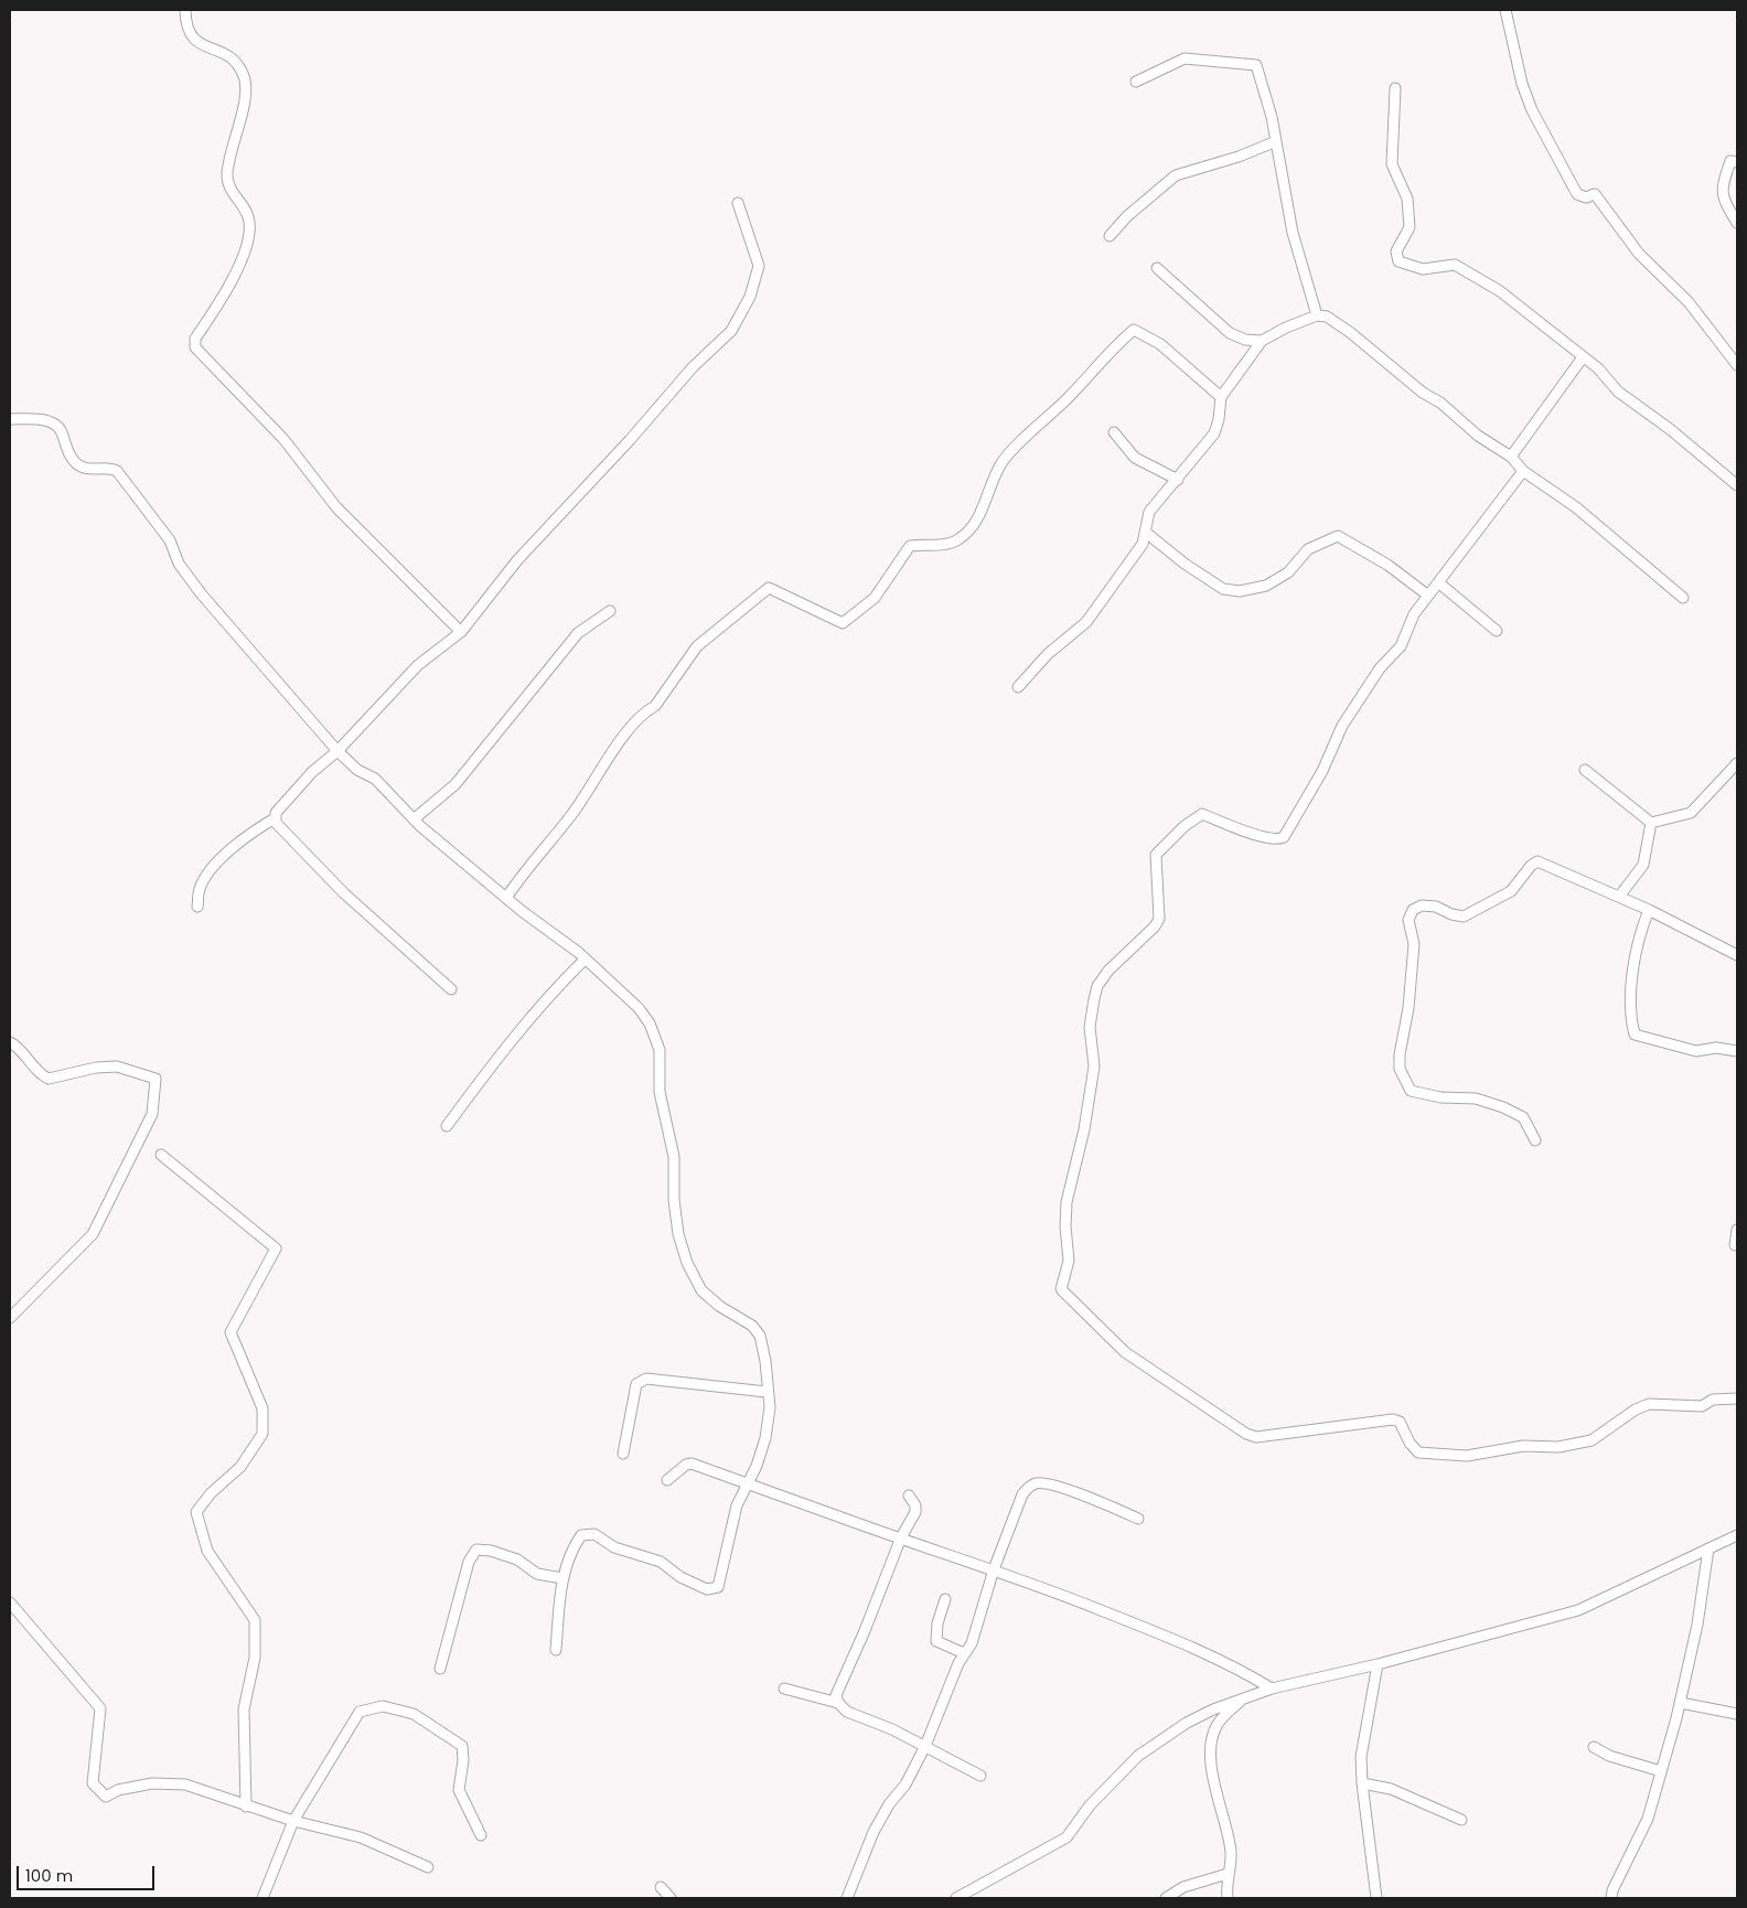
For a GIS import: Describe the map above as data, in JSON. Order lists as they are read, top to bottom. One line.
{"scale_bar":"100 m"}
